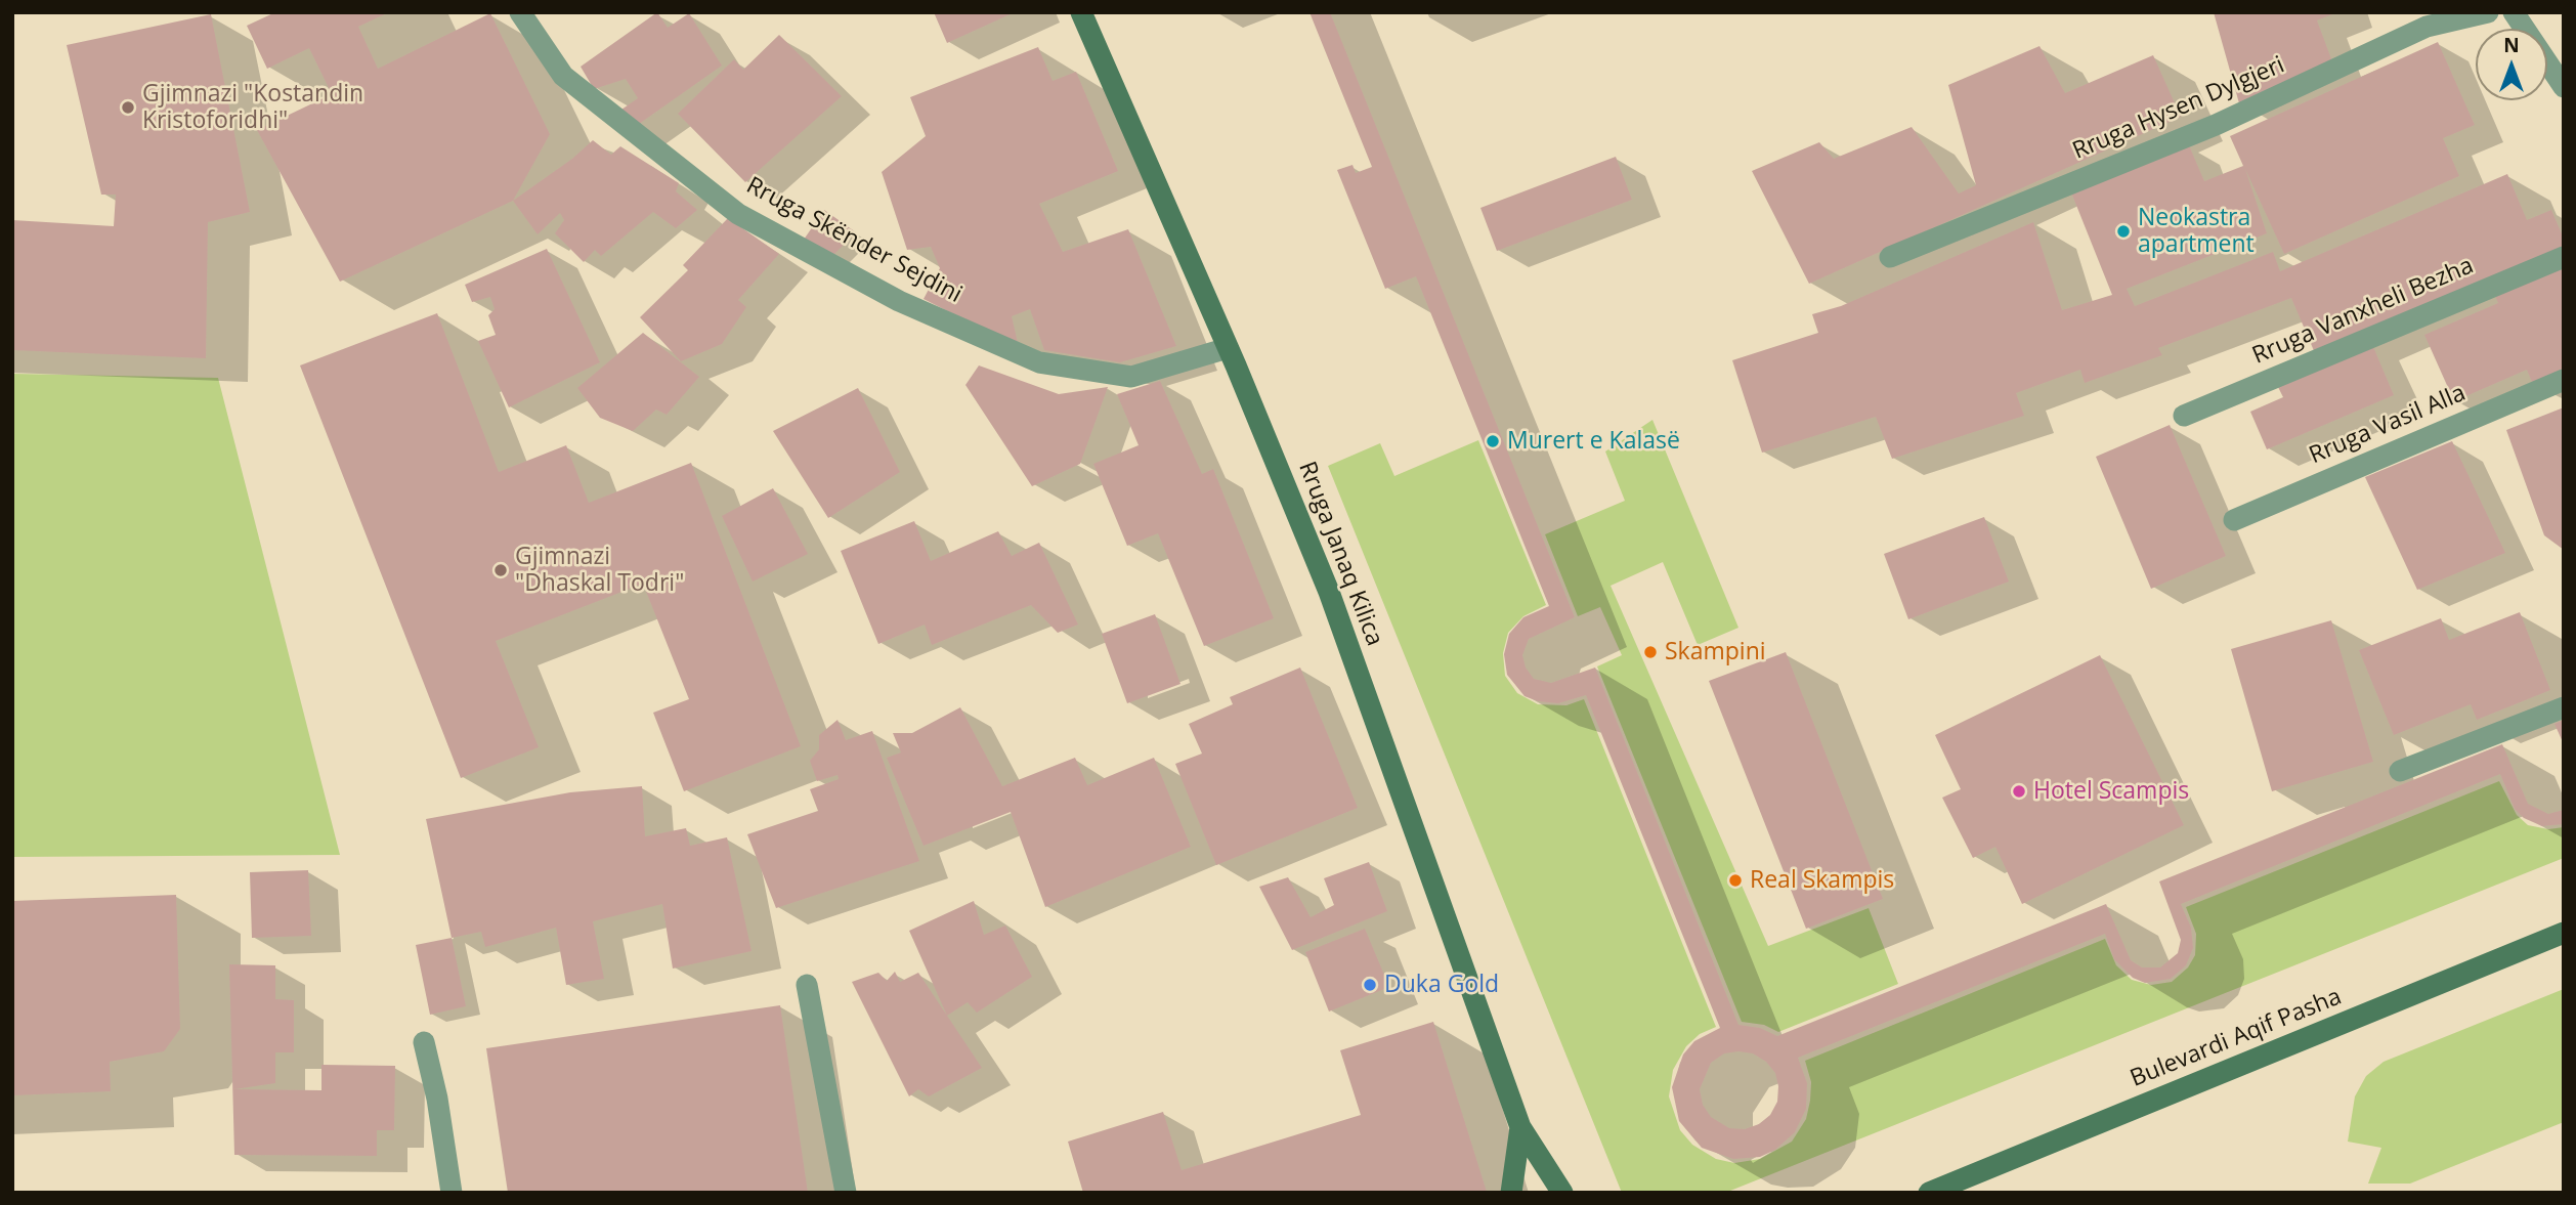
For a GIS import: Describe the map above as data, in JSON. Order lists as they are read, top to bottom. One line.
{"streets":{"street":["Rruga Hysen Dylgjeri","Rruga Skënder Sejdini","Rruga Vanxheli Bezha","Rruga Vasil Alla","Rruga Janaq Kilica","Bulevardi Aqif Pasha"]},"crossings":[["Rruga Skënder Sejdini","Rruga Janaq Kilica"]],"places":["Gjimnazi \"Kostandin Kristoforidhi\"","Neokastra apartment","Murert e Kalasë","Gjimnazi \"Dhaskal Todri\"","Skampini","Hotel Scampis","Real Skampis","Duka Gold"],"north":"top"}
